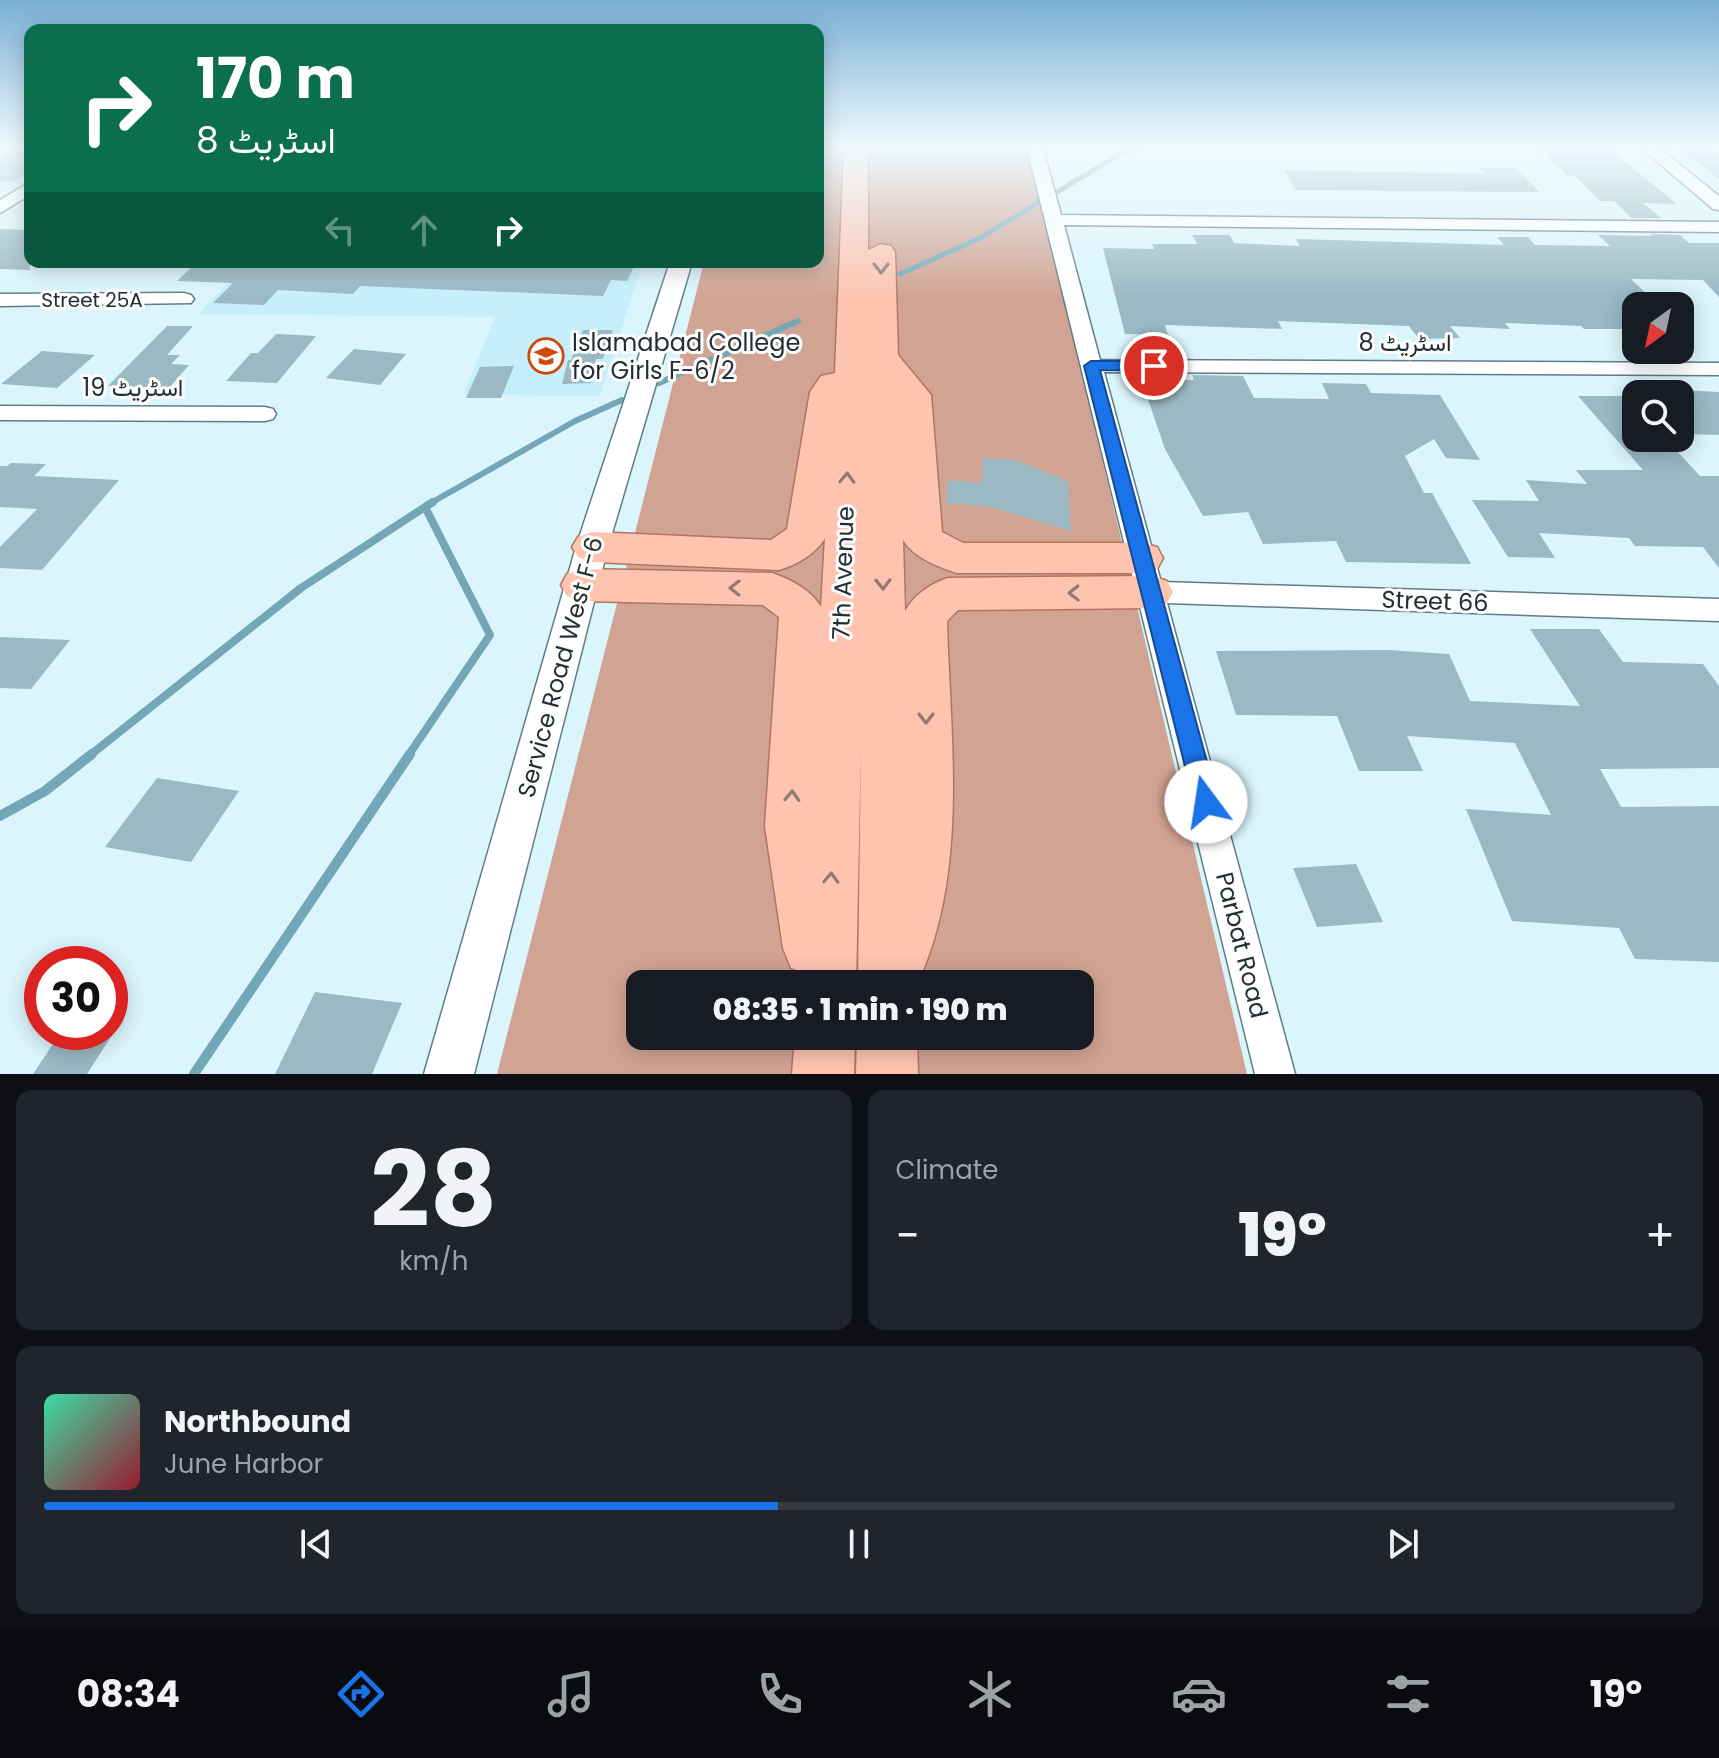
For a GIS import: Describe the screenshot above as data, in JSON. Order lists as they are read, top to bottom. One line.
{"streets":{"main road":["7th Avenue"],"street":["Street 25A","اسٹریٹ 8","اسٹریٹ 19","Street 66","Service Road West F-6","Parbat Road"]},"crossings":[["اسٹریٹ 8","Parbat Road"],["Street 66","Parbat Road"]],"places":{"school or university":["Islamabad College for Girls F-6/2"]},"north":"bottom left","page":{"turn":["170 m","اسٹریٹ 8"],"limit":"30","trip":"08:35 · 1 min · 190 m","tile":[["28","km/h"],"Climate"],"heat":["−","19°","+"],"song":["Northbound","June Harbor"],"tabs":["08:34","19°"]}}
